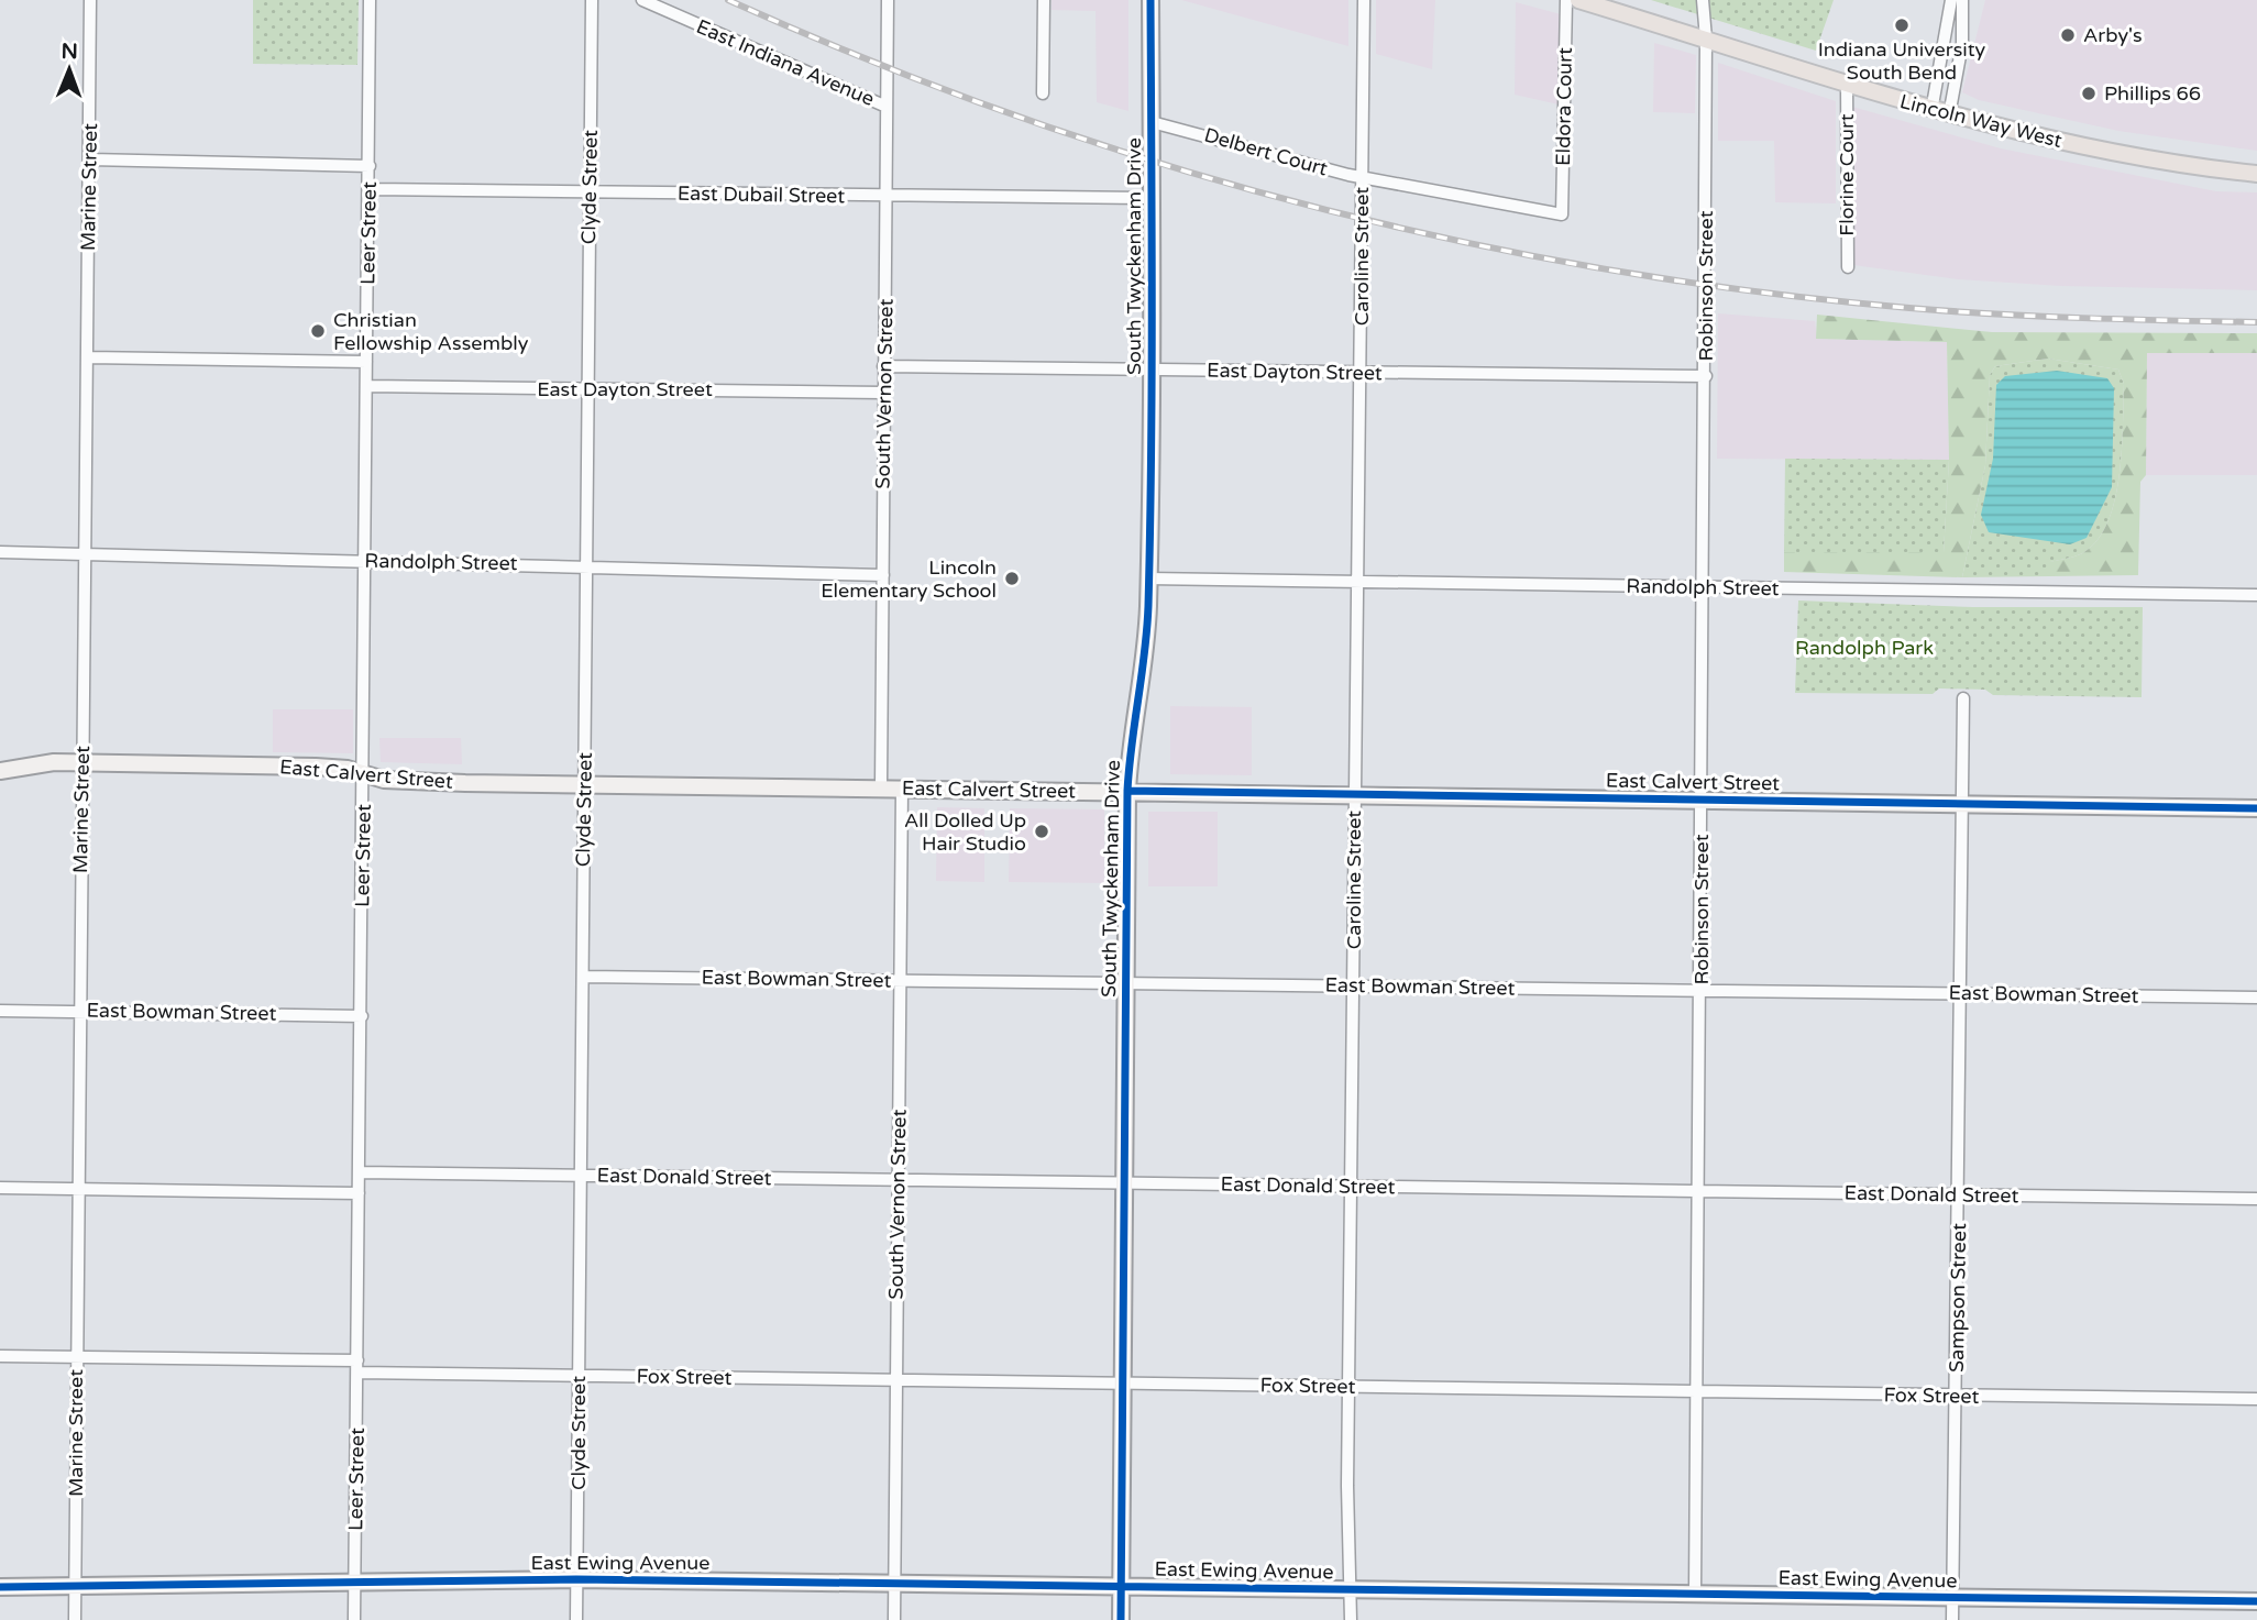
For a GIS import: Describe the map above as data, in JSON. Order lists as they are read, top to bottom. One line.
{"streets":{"main road":["Lincoln Way West"],"street":["East Indiana Avenue","Eldora Court","Delbert Court","Florine Court","Marine Street","Clyde Street","East Dubail Street","Leer Street","South Twyckenham Drive","Caroline Street","Robinson Street","East Dayton Street","South Vernon Street","Randolph Street","East Calvert Street","East Bowman Street","East Donald Street","Sampson Street","Fox Street","East Ewing Avenue"]},"crossings":[["East Indiana Avenue","South Vernon Street"],["Eldora Court","Delbert Court"],["Lincoln Way West","Florine Court"],["Lincoln Way West","Robinson Street"],["Delbert Court","South Twyckenham Drive"],["Delbert Court","Caroline Street"],["Marine Street","Randolph Street"],["Marine Street","East Calvert Street"],["Marine Street","East Bowman Street"],["Marine Street","Fox Street"],["Marine Street","East Ewing Avenue"],["Clyde Street","East Dubail Street"],["Clyde Street","East Dayton Street"],["Clyde Street","Randolph Street"],["Clyde Street","East Calvert Street"],["Clyde Street","East Bowman Street"],["Clyde Street","East Donald Street"],["Clyde Street","Fox Street"],["Clyde Street","East Ewing Avenue"],["East Dubail Street","Leer Street"],["East Dubail Street","South Twyckenham Drive"],["East Dubail Street","South Vernon Street"],["Leer Street","East Dayton Street"],["Leer Street","Randolph Street"],["Leer Street","East Calvert Street"],["Leer Street","East Bowman Street"],["Leer Street","East Donald Street"],["Leer Street","Fox Street"],["Leer Street","East Ewing Avenue"],["South Twyckenham Drive","East Dayton Street"],["South Twyckenham Drive","Randolph Street"],["South Twyckenham Drive","East Calvert Street"],["South Twyckenham Drive","East Bowman Street"],["South Twyckenham Drive","East Donald Street"],["South Twyckenham Drive","Fox Street"],["South Twyckenham Drive","East Ewing Avenue"],["Caroline Street","East Dayton Street"],["Caroline Street","Randolph Street"],["Caroline Street","East Calvert Street"],["Caroline Street","East Bowman Street"],["Caroline Street","East Donald Street"],["Caroline Street","Fox Street"],["Caroline Street","East Ewing Avenue"],["Robinson Street","East Dayton Street"],["Robinson Street","Randolph Street"],["Robinson Street","East Calvert Street"],["Robinson Street","East Bowman Street"],["Robinson Street","East Donald Street"],["Robinson Street","Fox Street"],["Robinson Street","East Ewing Avenue"],["East Dayton Street","South Vernon Street"],["South Vernon Street","Randolph Street"],["South Vernon Street","East Calvert Street"],["South Vernon Street","East Bowman Street"],["South Vernon Street","East Donald Street"],["South Vernon Street","Fox Street"],["South Vernon Street","East Ewing Avenue"],["East Calvert Street","Sampson Street"],["East Bowman Street","Sampson Street"],["East Donald Street","Sampson Street"],["Sampson Street","Fox Street"],["Sampson Street","East Ewing Avenue"]],"parks":["Randolph Park"],"places":["Indiana University South Bend","Arby's","Phillips 66","Christian Fellowship Assembly","Lincoln Elementary School","All Dolled Up Hair Studio"],"north":"top"}
